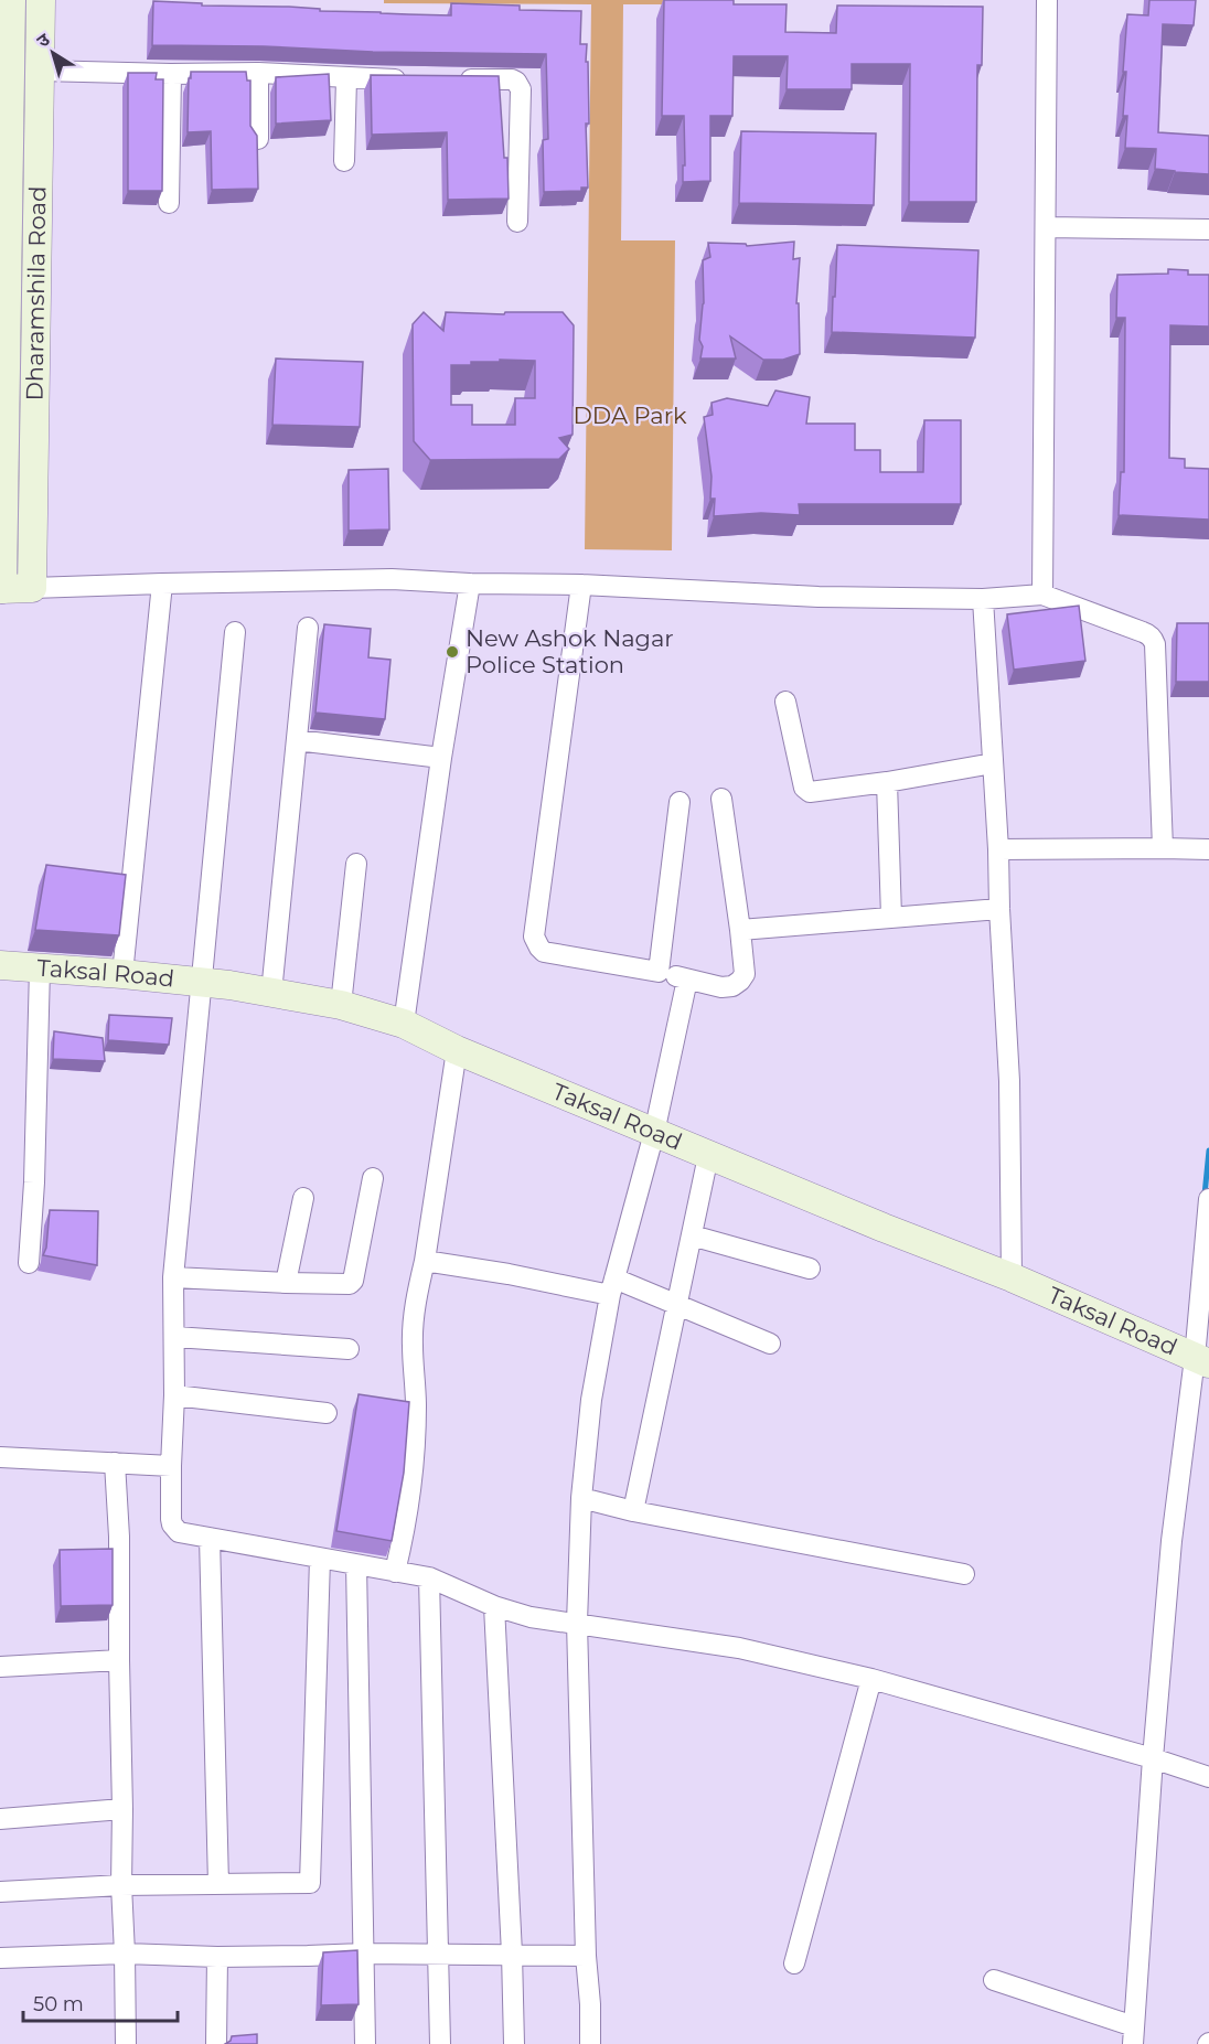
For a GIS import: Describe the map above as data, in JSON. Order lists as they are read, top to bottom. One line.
{"streets":{"street":["Dharamshila Road","Taksal Road"]},"parks":["DDA Park"],"places":["New Ashok Nagar Police Station"],"scale_bar":"50 m","north":"top left"}
